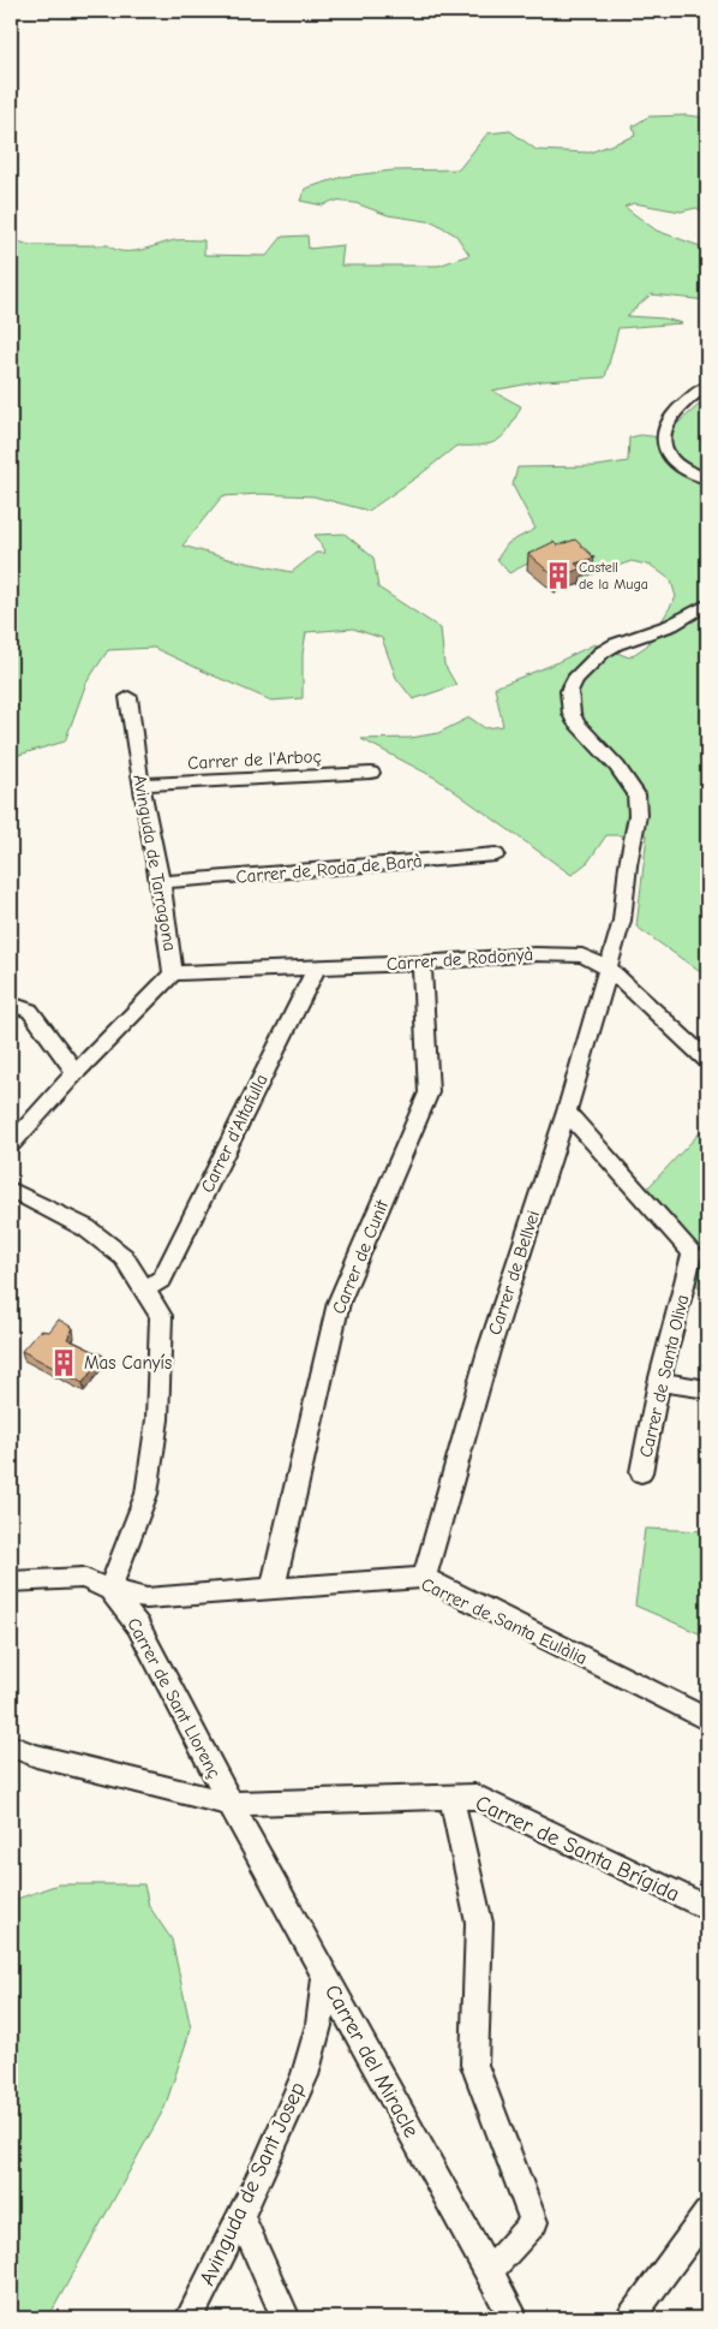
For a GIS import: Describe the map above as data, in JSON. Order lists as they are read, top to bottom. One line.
{"streets":{"street":["Carrer de l'Arboç","Avinguda de Tarragona","Carrer de Roda de Barà","Carrer de Rodonyà","Carrer d'Altafulla","Carrer de Cunit","Carrer de Bellvei","Carrer de Santa Oliva","Carrer de Santa Eulàlia","Carrer de Sant Llorenç","Carrer de Santa Brígida","Carrer del Miracle","Avinguda de Sant Josep"]},"crossings":[["Carrer de l'Arboç","Avinguda de Tarragona"],["Avinguda de Tarragona","Carrer de Roda de Barà"],["Avinguda de Tarragona","Carrer de Rodonyà"],["Carrer de Rodonyà","Carrer d'Altafulla"],["Carrer de Rodonyà","Carrer de Cunit"],["Carrer de Rodonyà","Carrer de Bellvei"],["Carrer de Cunit","Carrer de Santa Eulàlia"],["Carrer de Bellvei","Carrer de Santa Oliva"],["Carrer de Bellvei","Carrer de Santa Eulàlia"],["Carrer de Santa Eulàlia","Carrer de Sant Llorenç"],["Carrer de Sant Llorenç","Carrer de Santa Brígida"],["Carrer de Sant Llorenç","Carrer del Miracle"],["Carrer de Santa Brígida","Carrer del Miracle"],["Carrer del Miracle","Avinguda de Sant Josep"]],"places":{"building":["Castell de la Muga","Mas Canyís"]}}
